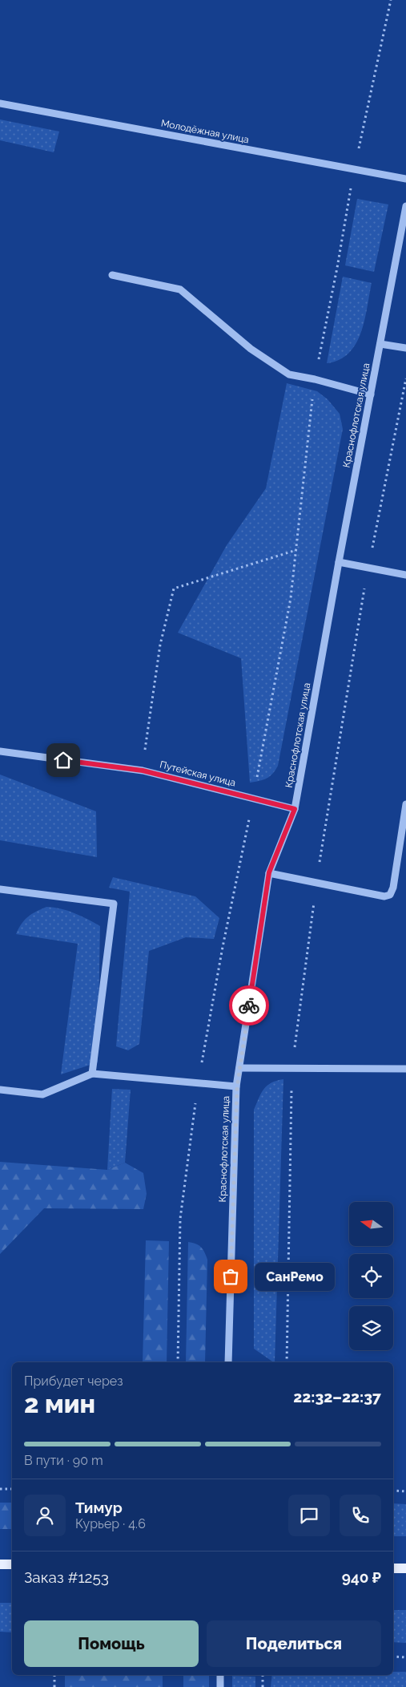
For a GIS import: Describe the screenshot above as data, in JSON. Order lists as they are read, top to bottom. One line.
{"streets":{"street":["Молодёжная улица","Краснофлотская улица","Путейская улица"]},"crossings":[["Краснофлотская улица","Путейская улица"]],"places":["СанРемо"],"north":"left","page":{"bubble":"СанРемо","heading":["2 мин","Прибудет через","22:32–22:37"],"panel":["Тимур","Курьер · 4.6","Заказ #1253","940 ₽"],"bar":"В пути · 90 m","buttons":["Помощь","Поделиться"]}}
